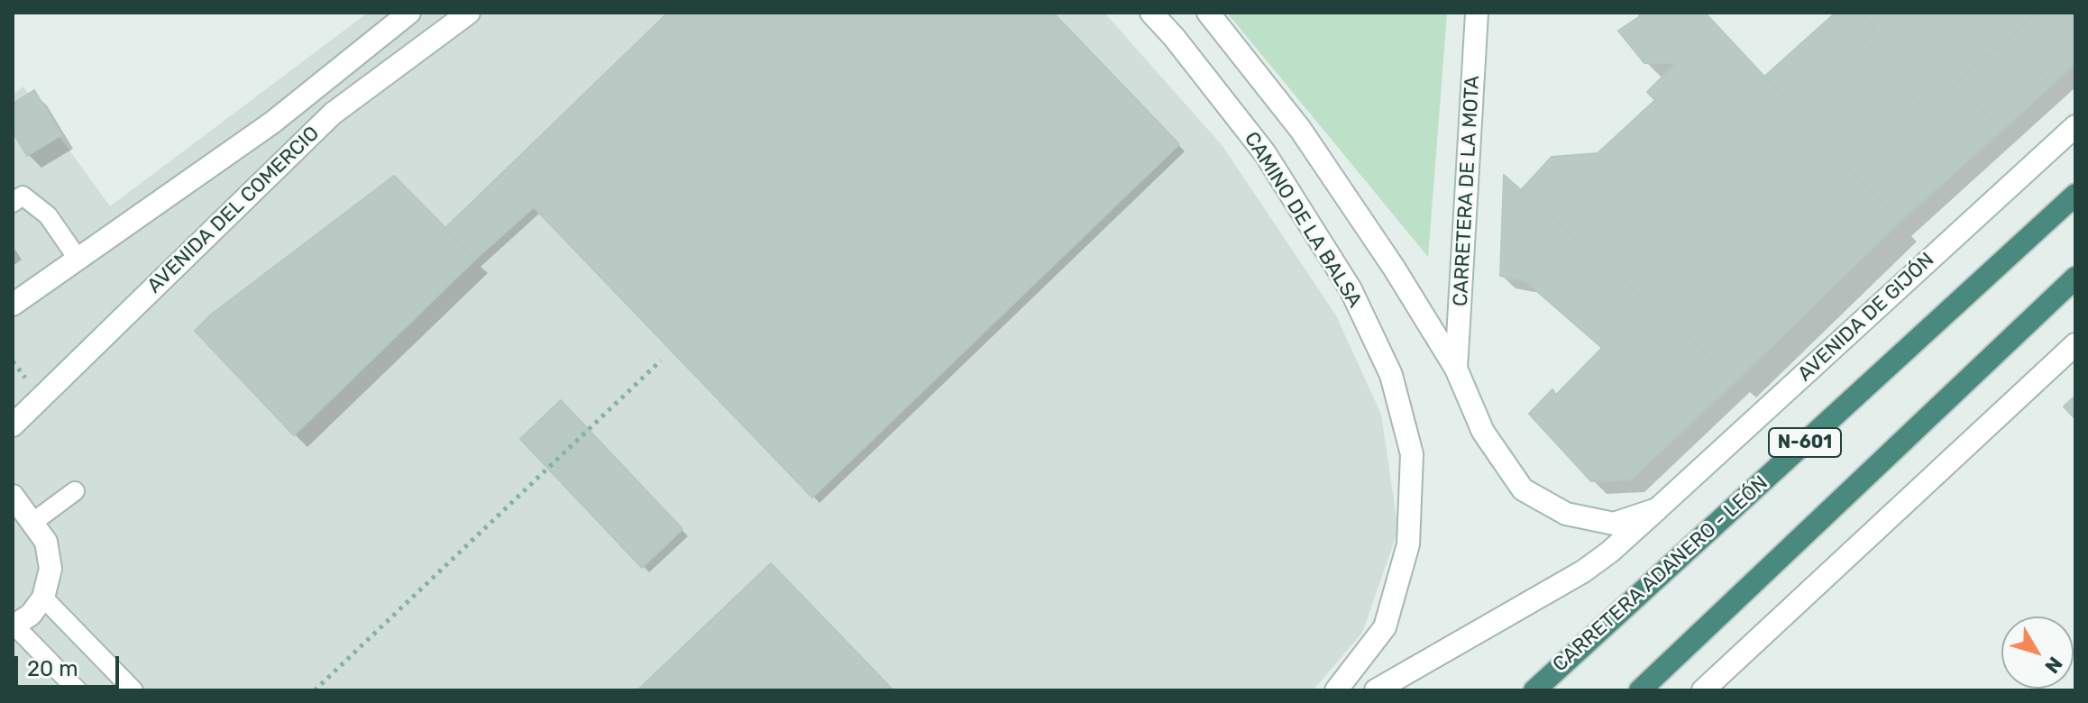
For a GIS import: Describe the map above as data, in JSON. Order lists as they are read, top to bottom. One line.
{"streets":{"highway":["N-601","CARRETERA ADANERO - LEÓN"],"street":["CARRETERA DE LA MOTA","AVENIDA DEL COMERCIO","CAMINO DE LA BALSA","AVENIDA DE GIJÓN"]},"crossings":[["CARRETERA DE LA MOTA","AVENIDA DE GIJÓN"]],"scale_bar":"20 m","north":"bottom right"}
